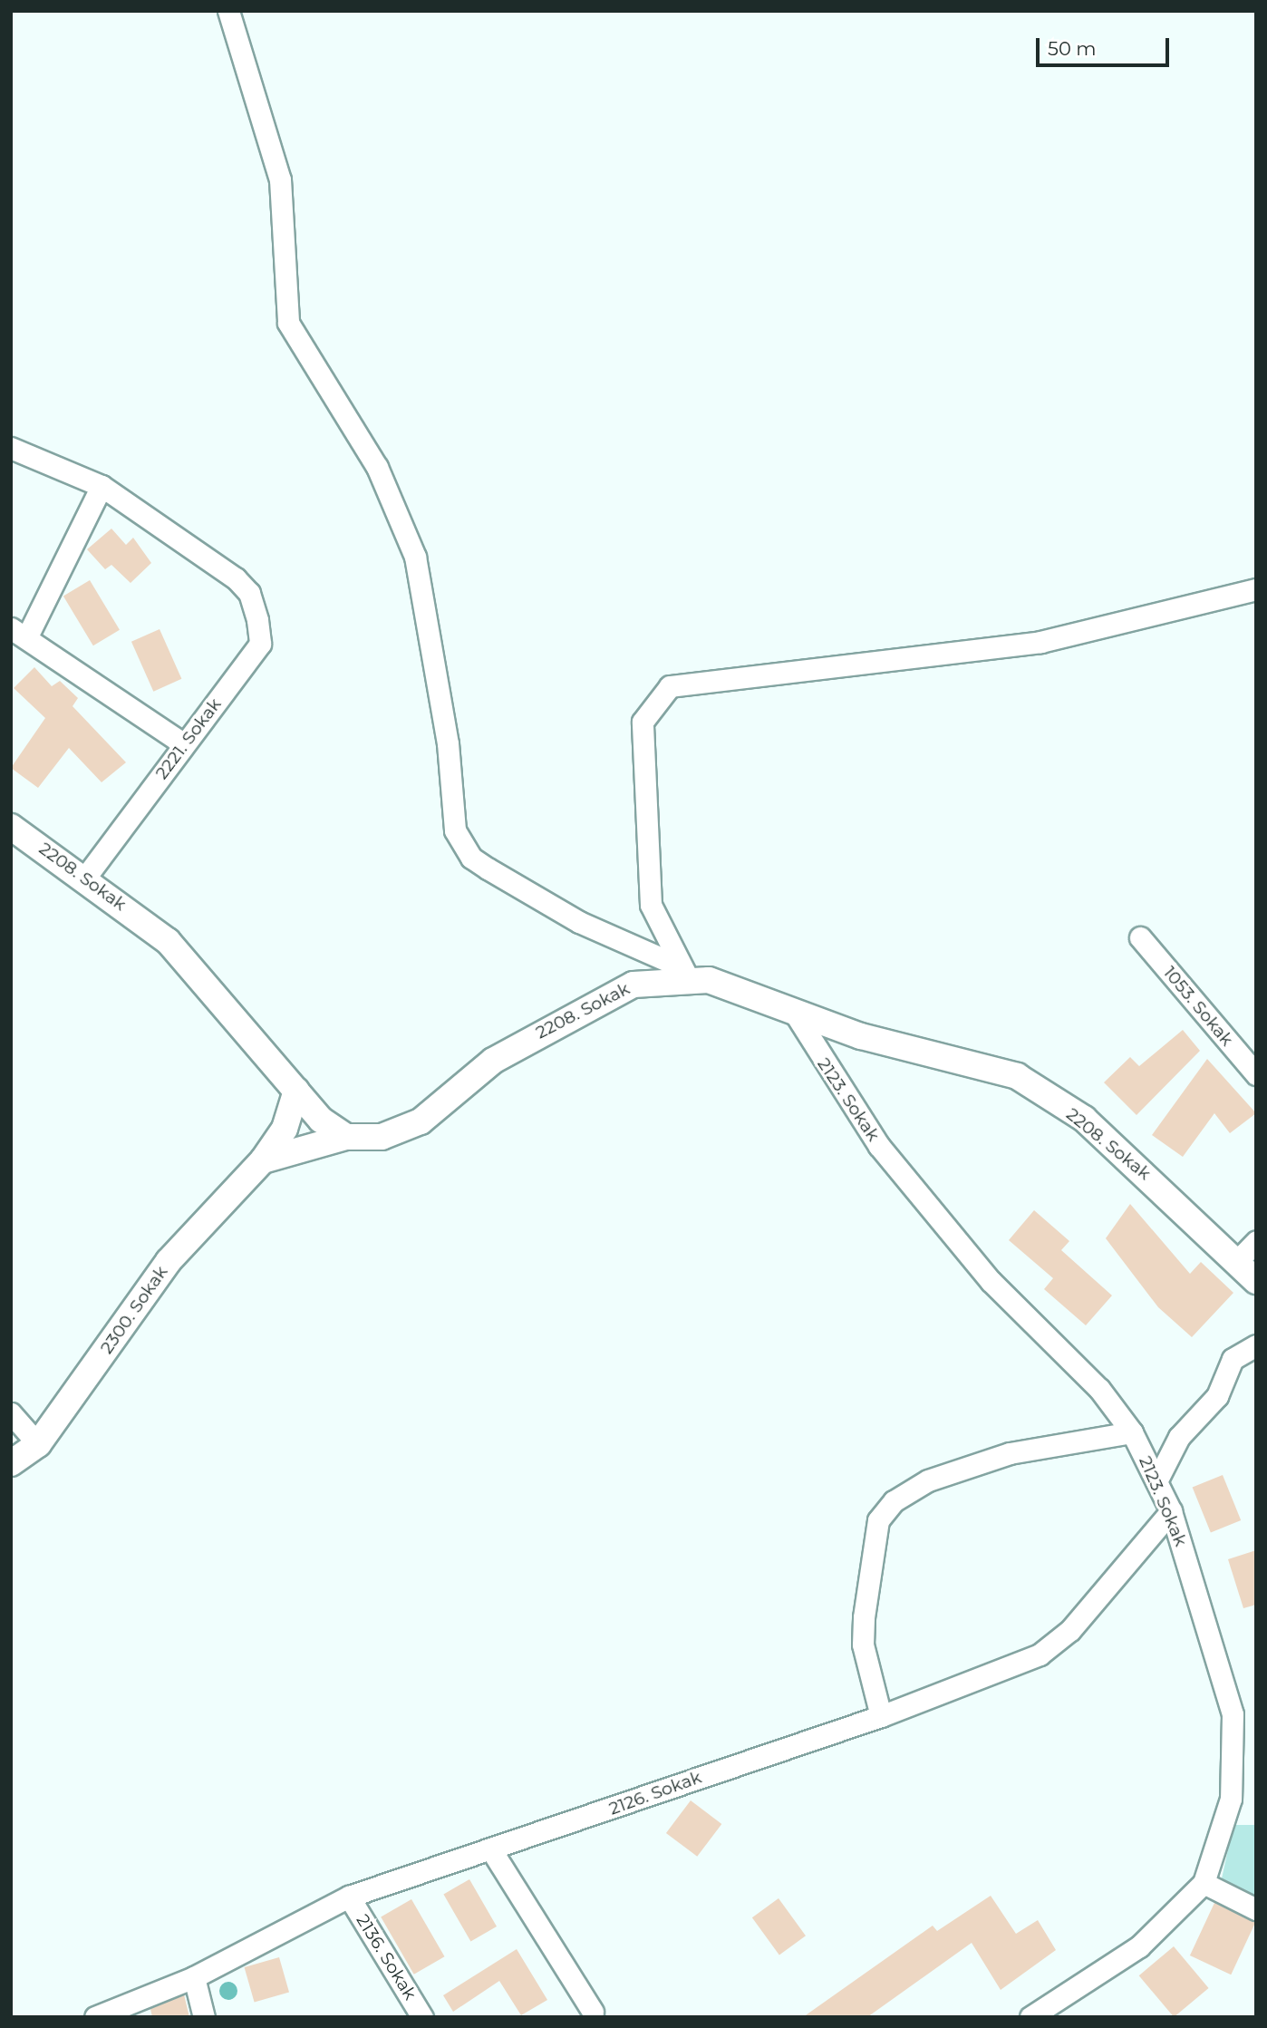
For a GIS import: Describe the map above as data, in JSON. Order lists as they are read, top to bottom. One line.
{"streets":{"street":["2221. Sokak","2208. Sokak","1053. Sokak","2123. Sokak","2300. Sokak","2126. Sokak","2136. Sokak"]},"crossings":[["2221. Sokak","2208. Sokak"],["2208. Sokak","2123. Sokak"],["2208. Sokak","2300. Sokak"],["2123. Sokak","2126. Sokak"],["2126. Sokak","2136. Sokak"]],"scale_bar":"50 m"}
